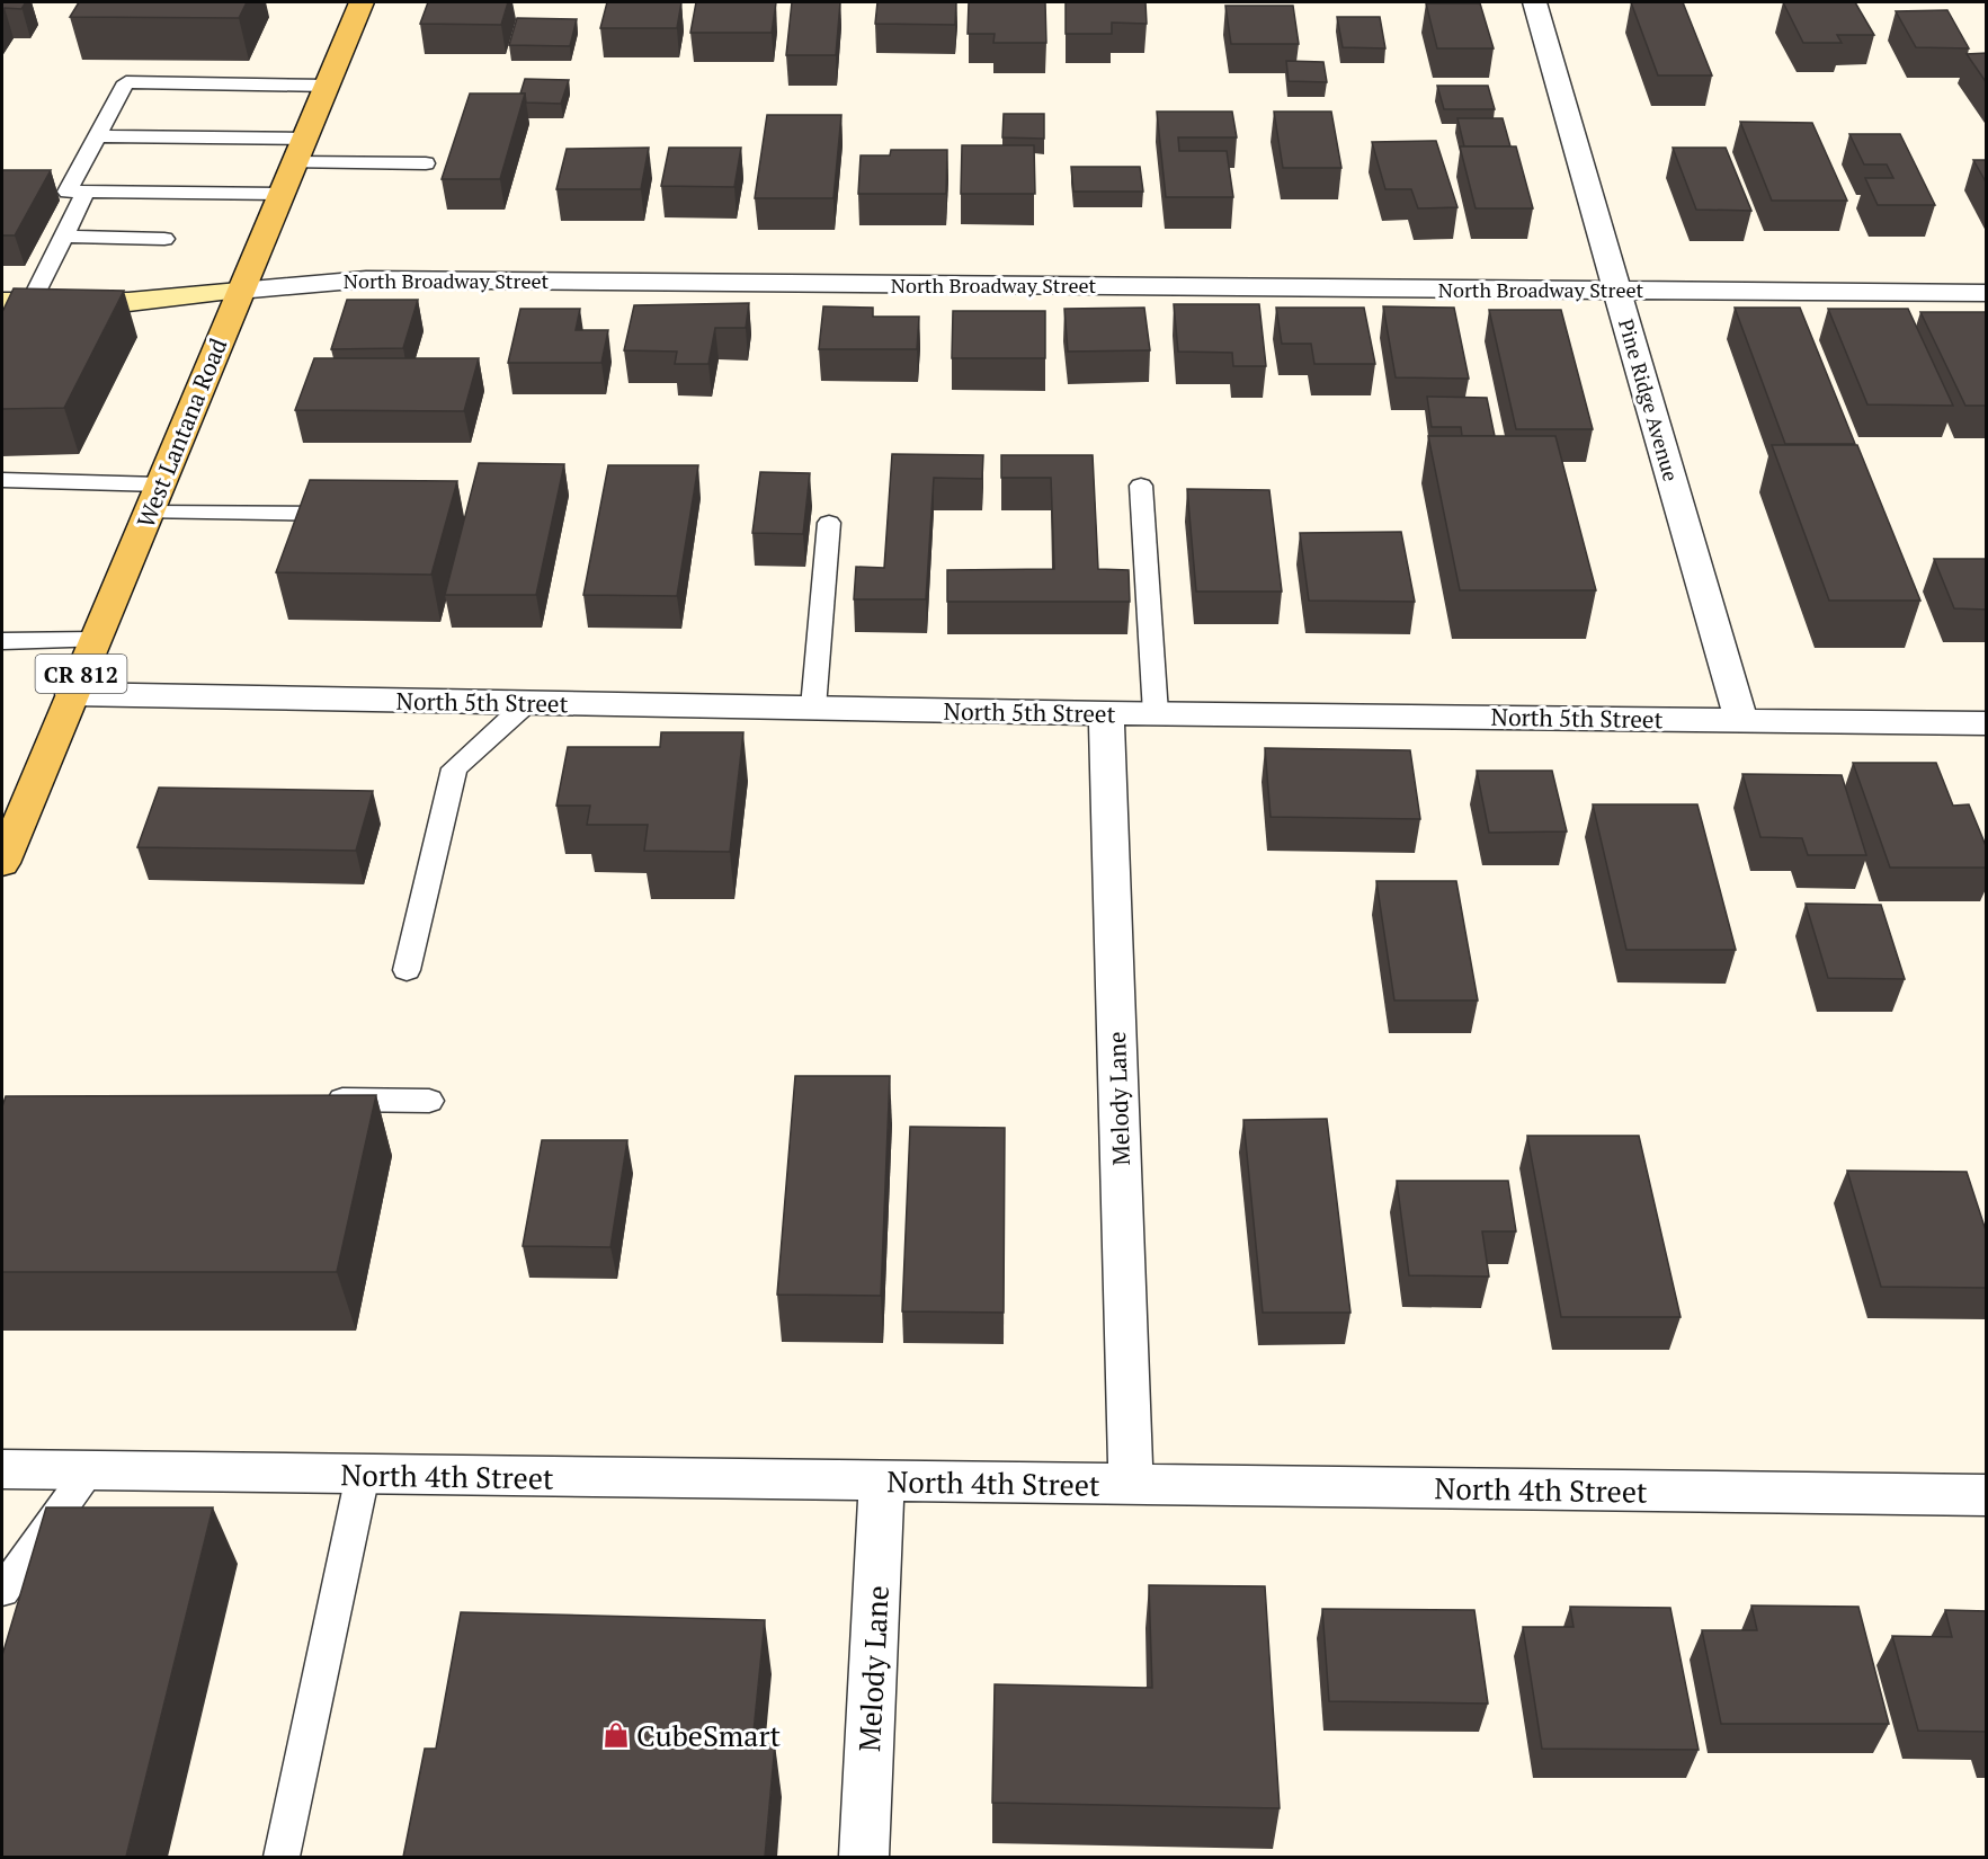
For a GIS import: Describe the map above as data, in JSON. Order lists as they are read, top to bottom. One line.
{"streets":{"main road":["West Lantana Road","CR 812"],"street":["North Broadway Street","Pine Ridge Avenue","North 5th Street","Melody Lane","North 4th Street"]},"crossings":[["North Broadway Street","Pine Ridge Avenue"],["North Broadway Street","West Lantana Road"],["Pine Ridge Avenue","North 5th Street"],["West Lantana Road","North 5th Street"],["North 5th Street","Melody Lane"],["Melody Lane","North 4th Street"]],"places":{"shop":["CubeSmart"]}}
